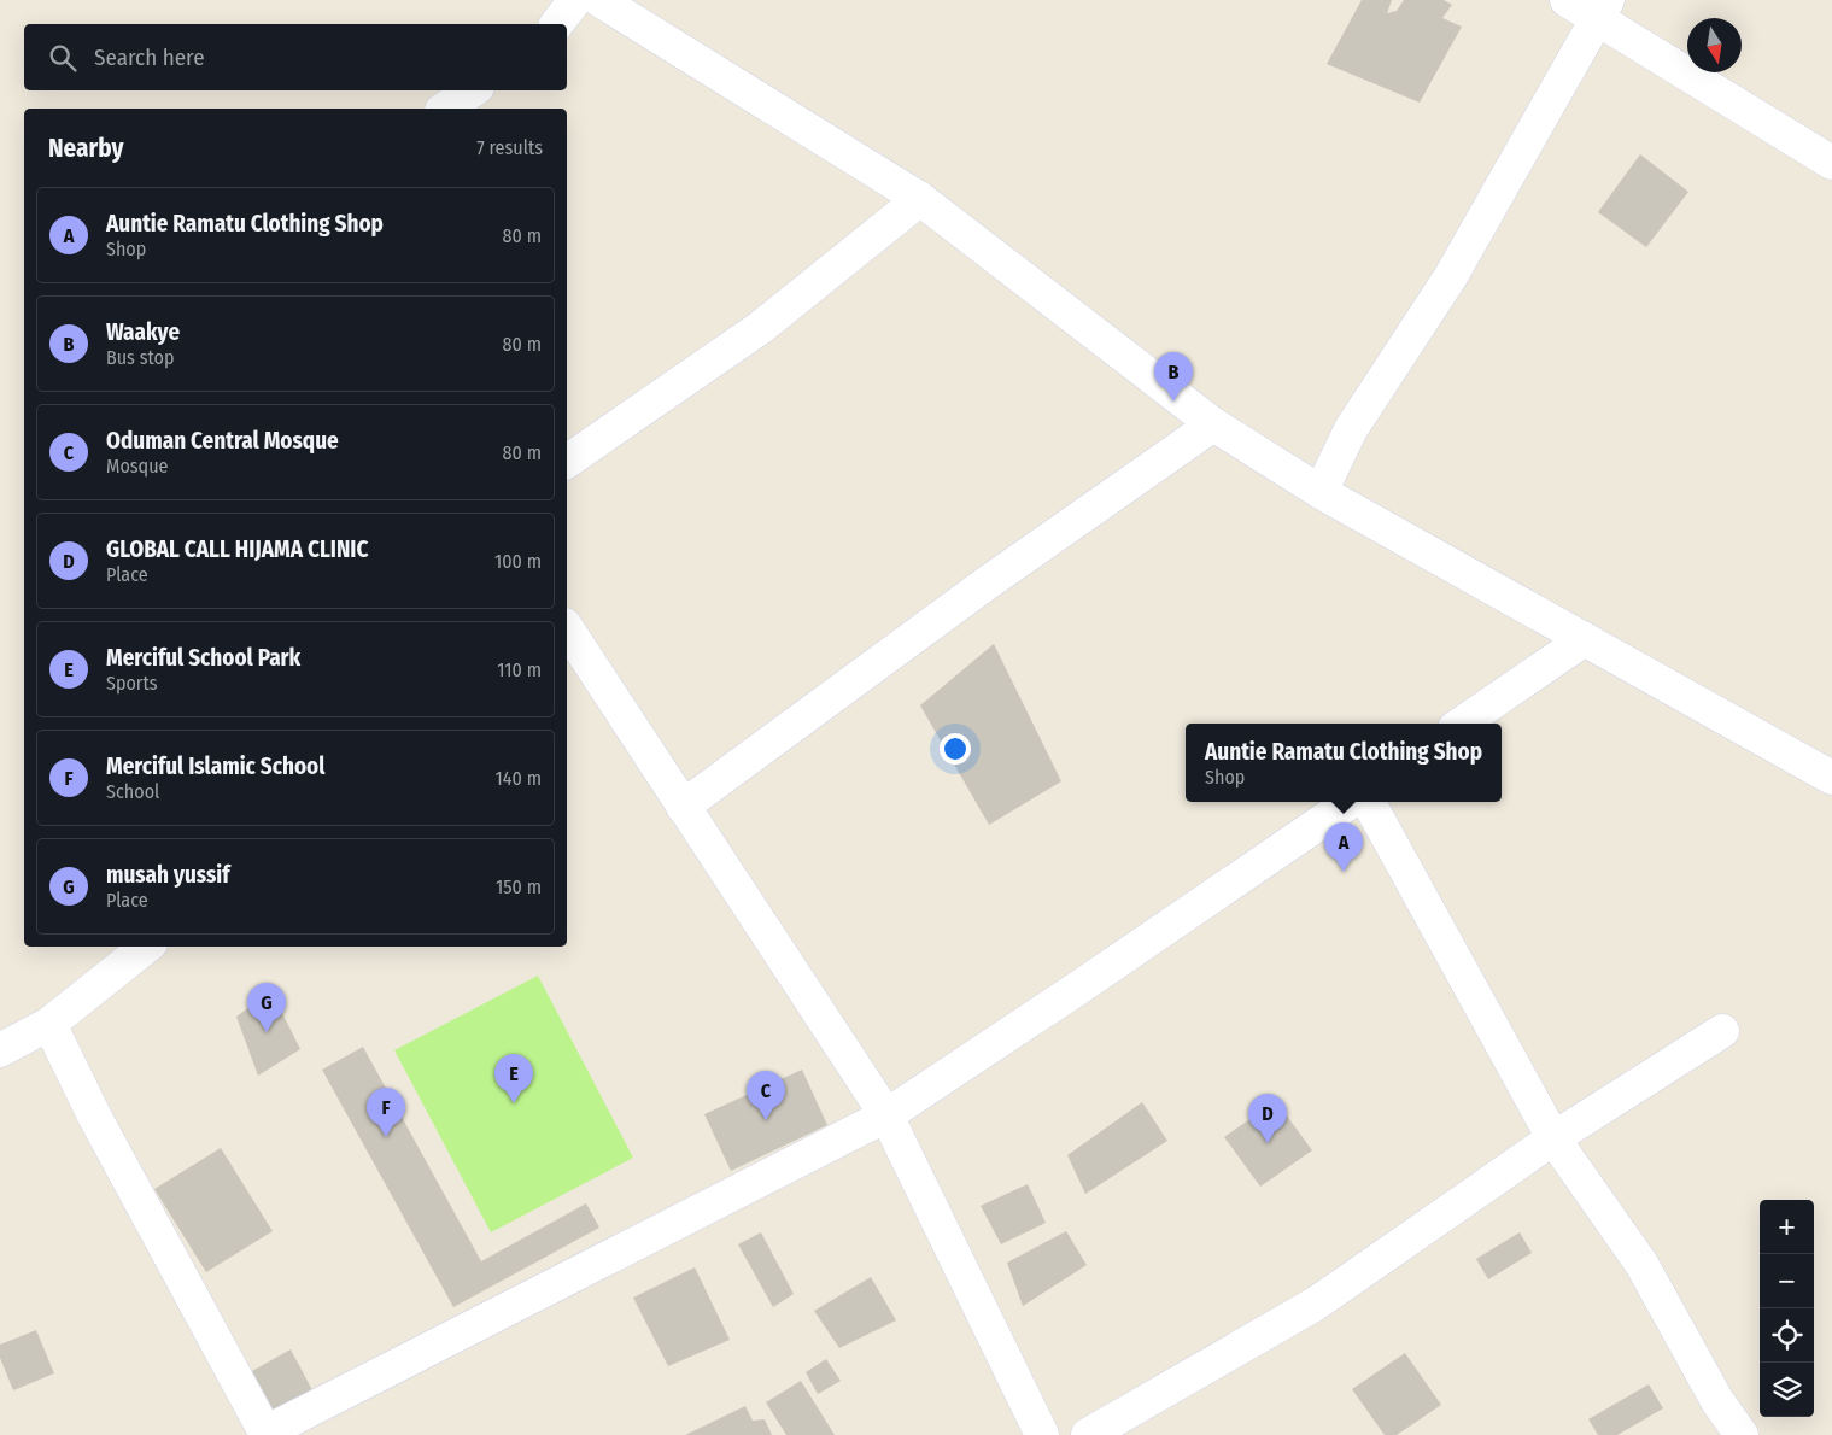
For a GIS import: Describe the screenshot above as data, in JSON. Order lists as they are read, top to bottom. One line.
{"north":"bottom","page":{"search":"Search here","heading":["Nearby","7 results"],"list":[{"mark":"A","name":"Auntie Ramatu Clothing Shop","note":"Shop","value":"80 m"},{"mark":"B","name":"Waakye","note":"Bus stop","value":"80 m"},{"mark":"C","name":"Oduman Central Mosque","note":"Mosque","value":"80 m"},{"mark":"D","name":"GLOBAL CALL HIJAMA CLINIC","note":"Place","value":"100 m"},{"mark":"E","name":"Merciful School Park","note":"Sports","value":"110 m"},{"mark":"F","name":"Merciful Islamic School","note":"School","value":"140 m"},{"mark":"G","name":"musah yussif","note":"Place","value":"150 m"}],"pins":["B","A","G","E","C","F","D"],"popup":["Auntie Ramatu Clothing Shop","Shop"],"map_buttons":["+","−"]}}
